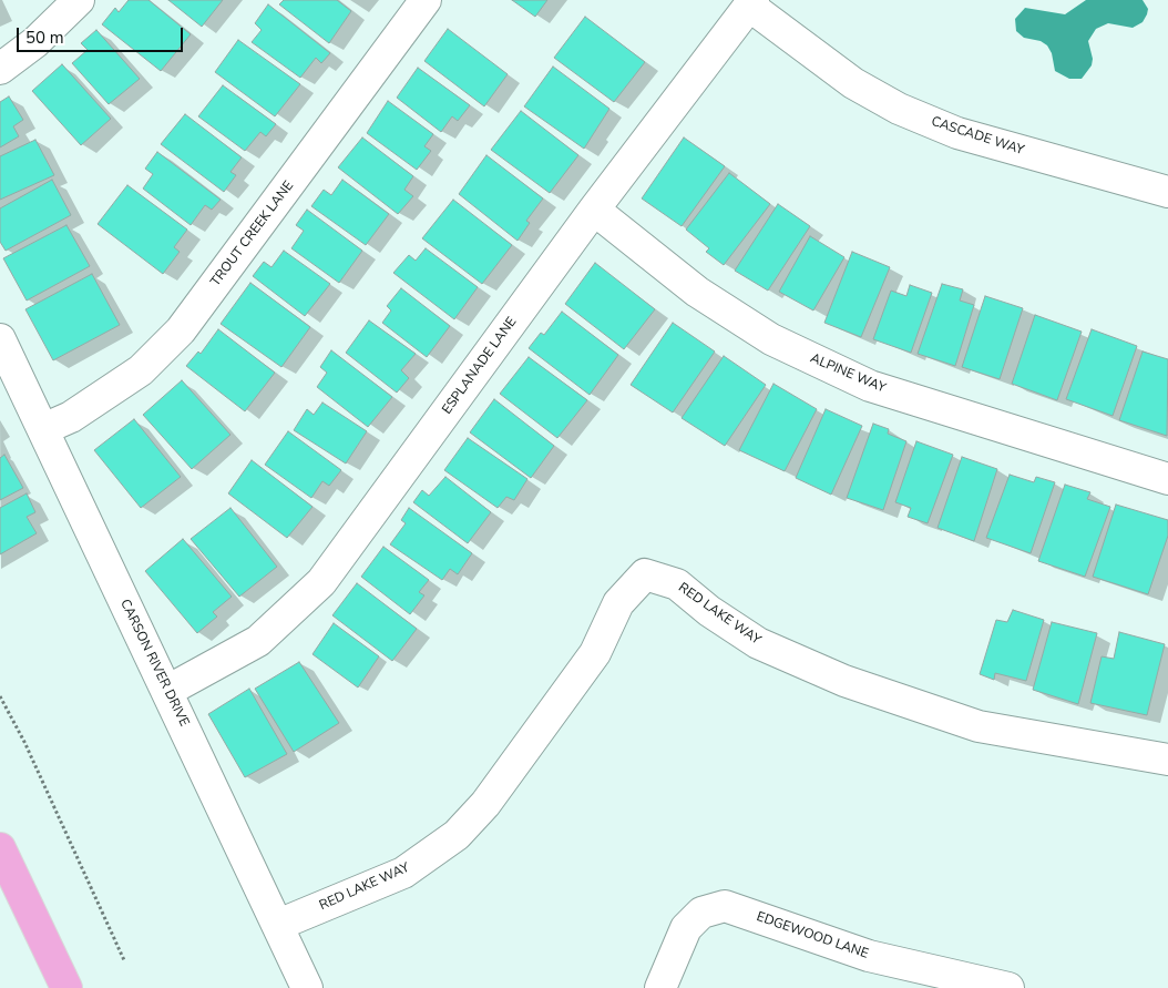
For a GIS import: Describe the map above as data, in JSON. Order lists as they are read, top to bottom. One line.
{"streets":{"street":["CASCADE WAY","TROUT CREEK LANE","ESPLANADE LANE","ALPINE WAY","RED LAKE WAY","CARSON RIVER DRIVE","EDGEWOOD LANE"]},"crossings":[["CASCADE WAY","ESPLANADE LANE"],["TROUT CREEK LANE","CARSON RIVER DRIVE"],["ESPLANADE LANE","ALPINE WAY"],["ESPLANADE LANE","CARSON RIVER DRIVE"],["RED LAKE WAY","CARSON RIVER DRIVE"]],"scale_bar":"50 m"}
